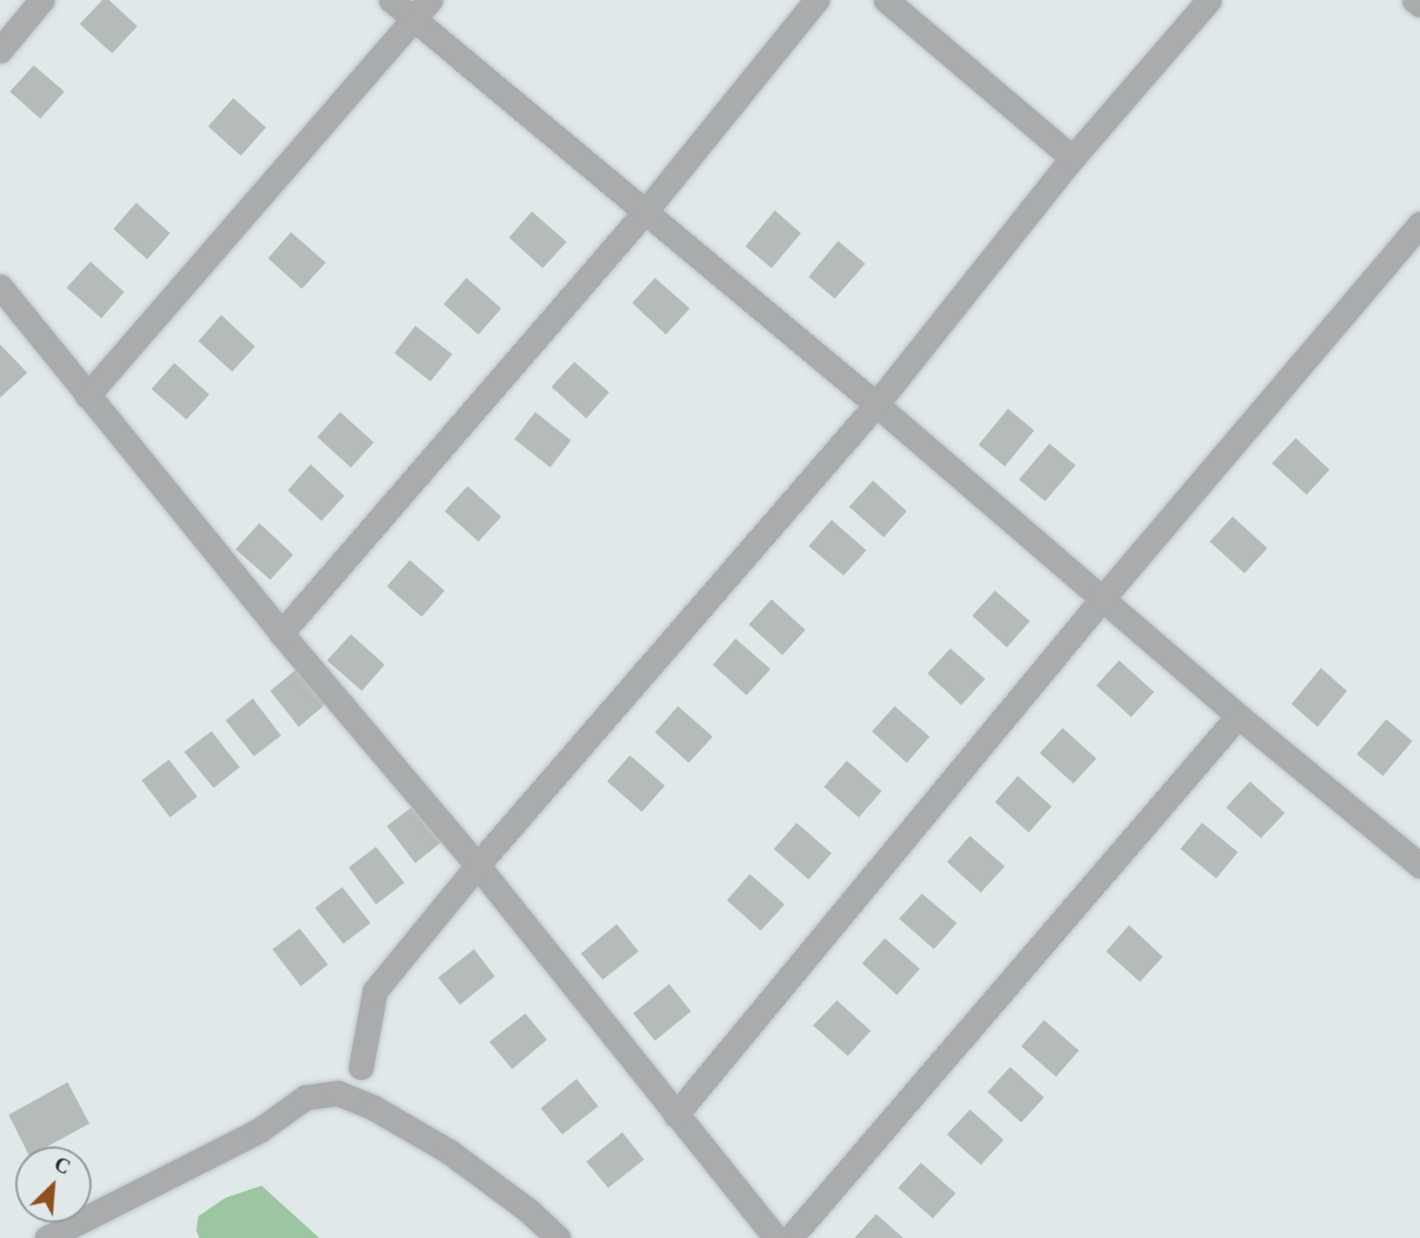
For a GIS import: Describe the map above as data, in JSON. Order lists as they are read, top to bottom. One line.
{"north":"top right"}
